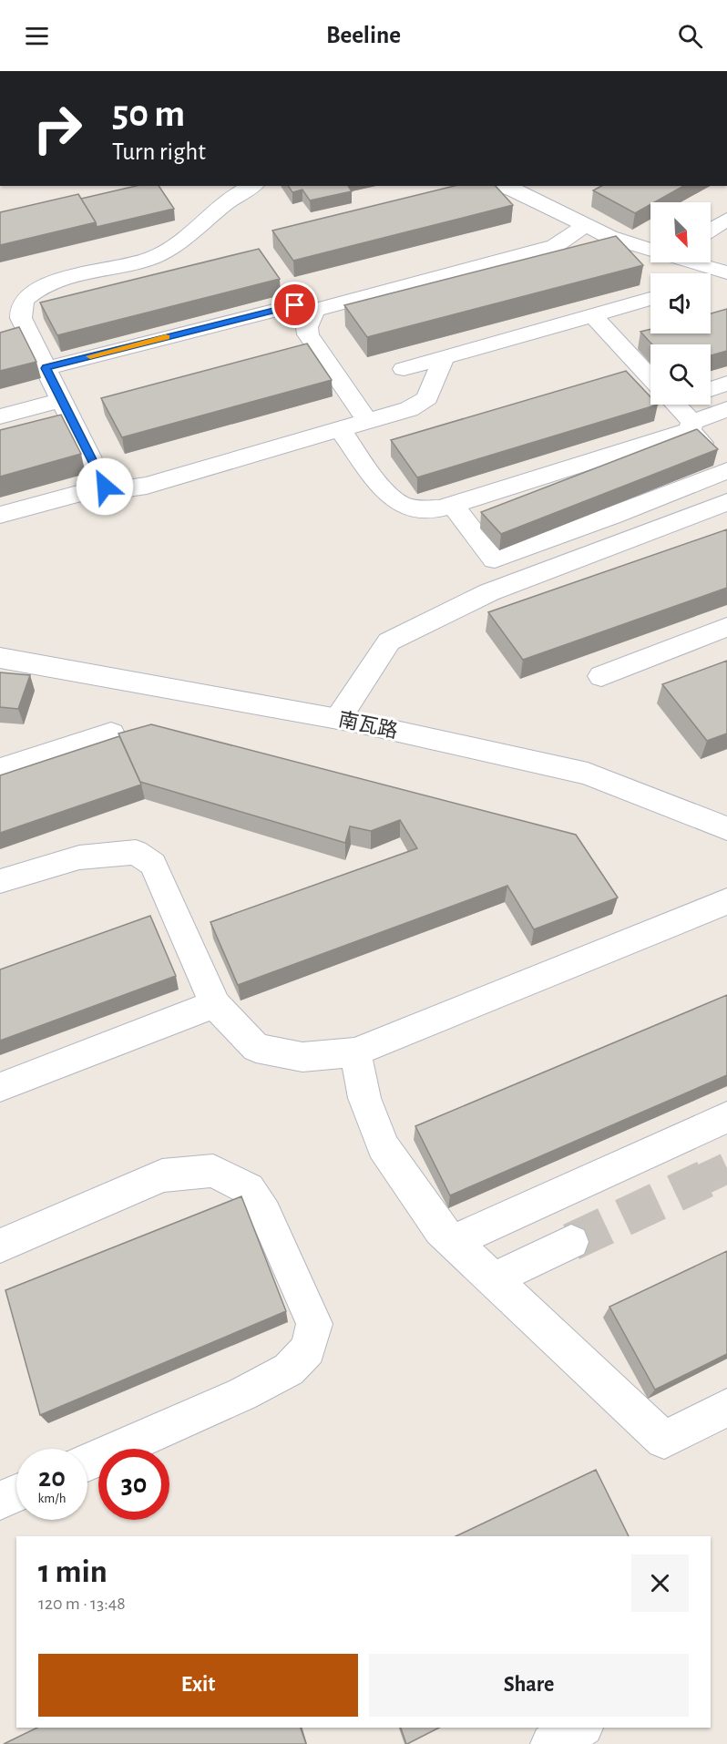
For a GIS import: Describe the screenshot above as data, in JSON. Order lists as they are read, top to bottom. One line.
{"streets":{"street":["南瓦路"]},"north":"bottom right","page":{"header":"Beeline","turn":["50 m","Turn right"],"speed":"20 km/h","limit":"30","heading":["1 min","120 m · 13:48"],"buttons":["Exit","Share"]}}
